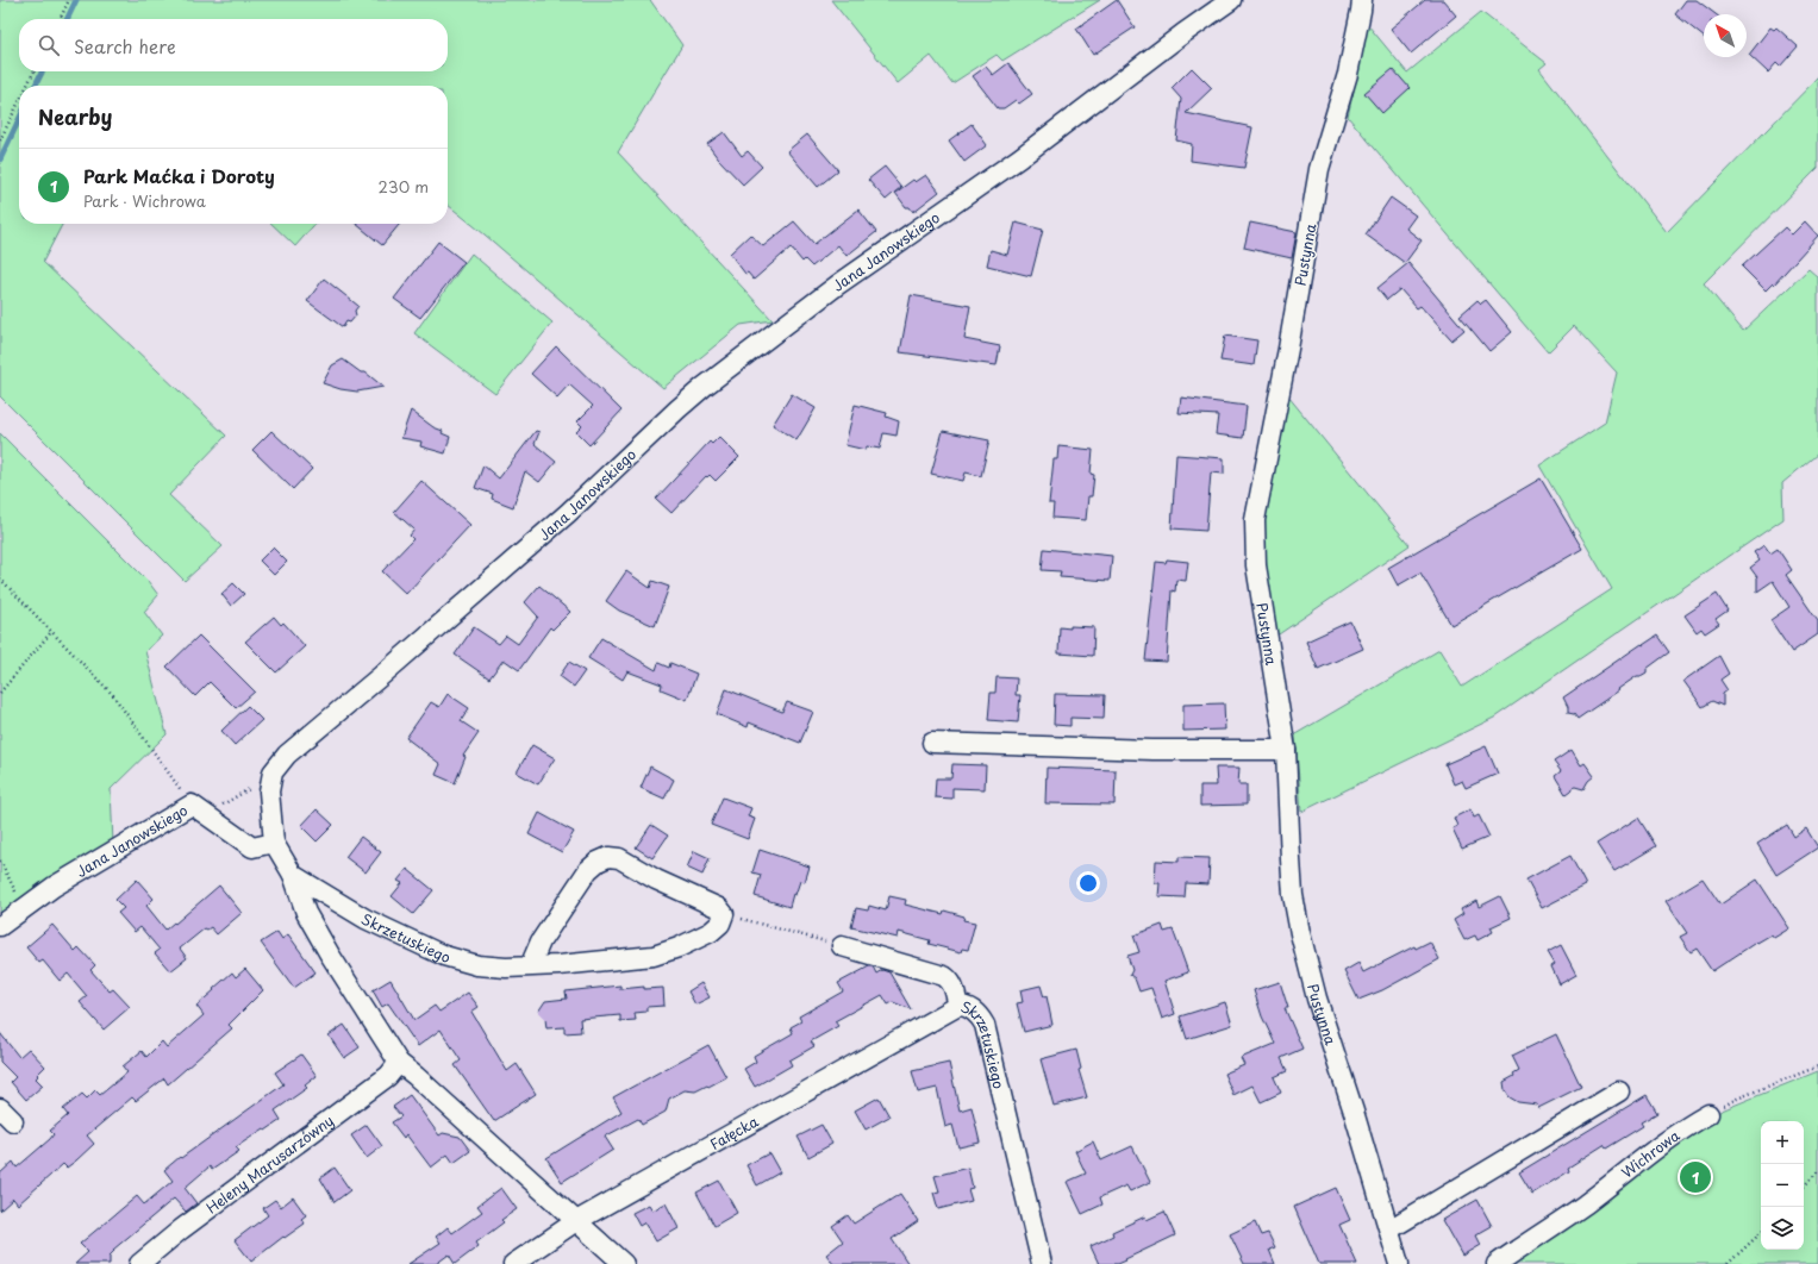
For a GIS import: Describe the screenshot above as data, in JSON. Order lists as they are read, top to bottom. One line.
{"streets":{"street":["Jana Janowskiego","Pustynna","Skrzetuskiego","Fałęcka","Wichrowa","Heleny Marusarzówny"]},"crossings":[["Skrzetuskiego","Fałęcka"]],"north":"top left","page":{"search":"Search here","heading":"Nearby","list":[{"mark":"1","name":"Park Maćka i Doroty","note":"Park · Wichrowa","value":"230 m"}],"map_buttons":["+","−"],"pins":"1"}}
